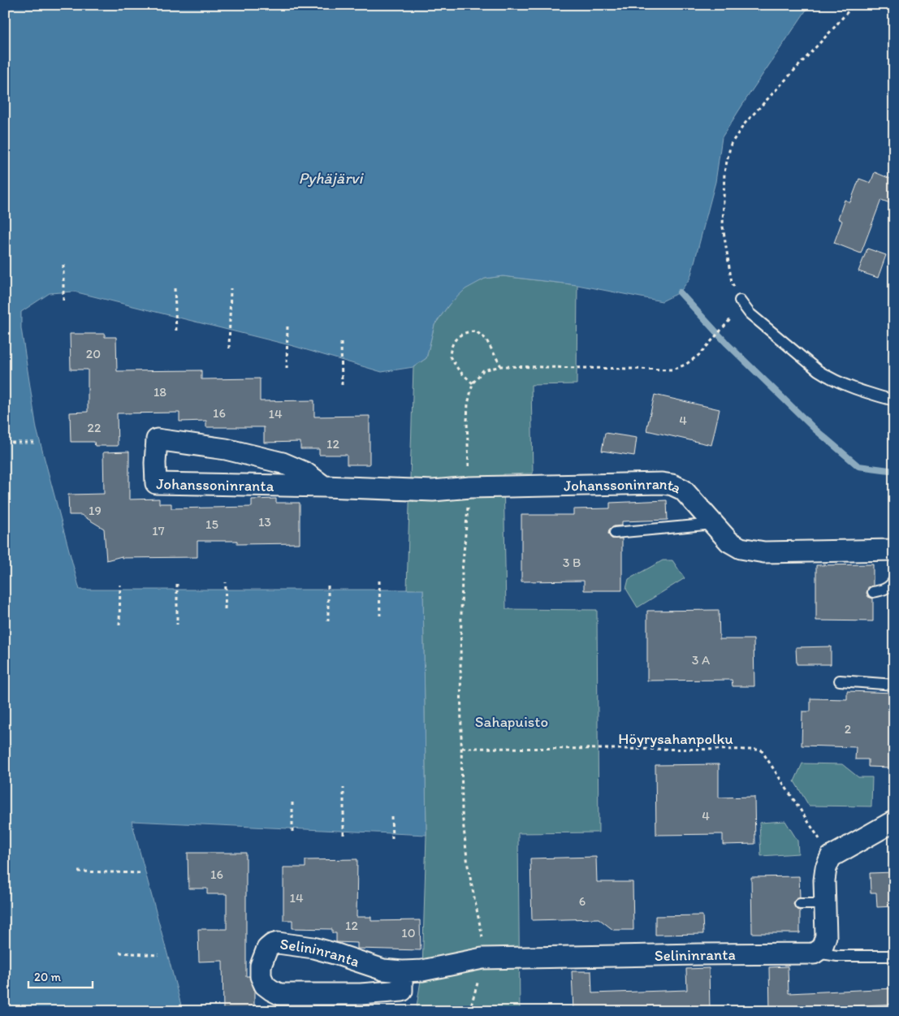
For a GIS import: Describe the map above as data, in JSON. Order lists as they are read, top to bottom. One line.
{"streets":{"street":["Johanssoninranta","Selininranta"],"path":["Höyrysahanpolku"]},"water":["Pyhäjärvi"],"parks":["Sahapuisto"],"house_numbers":["20","18","16","14","4","22","12","19","13","15","17","3 B","3 A","2","4","16","14","6","12","10"],"scale_bar":"20 m"}
